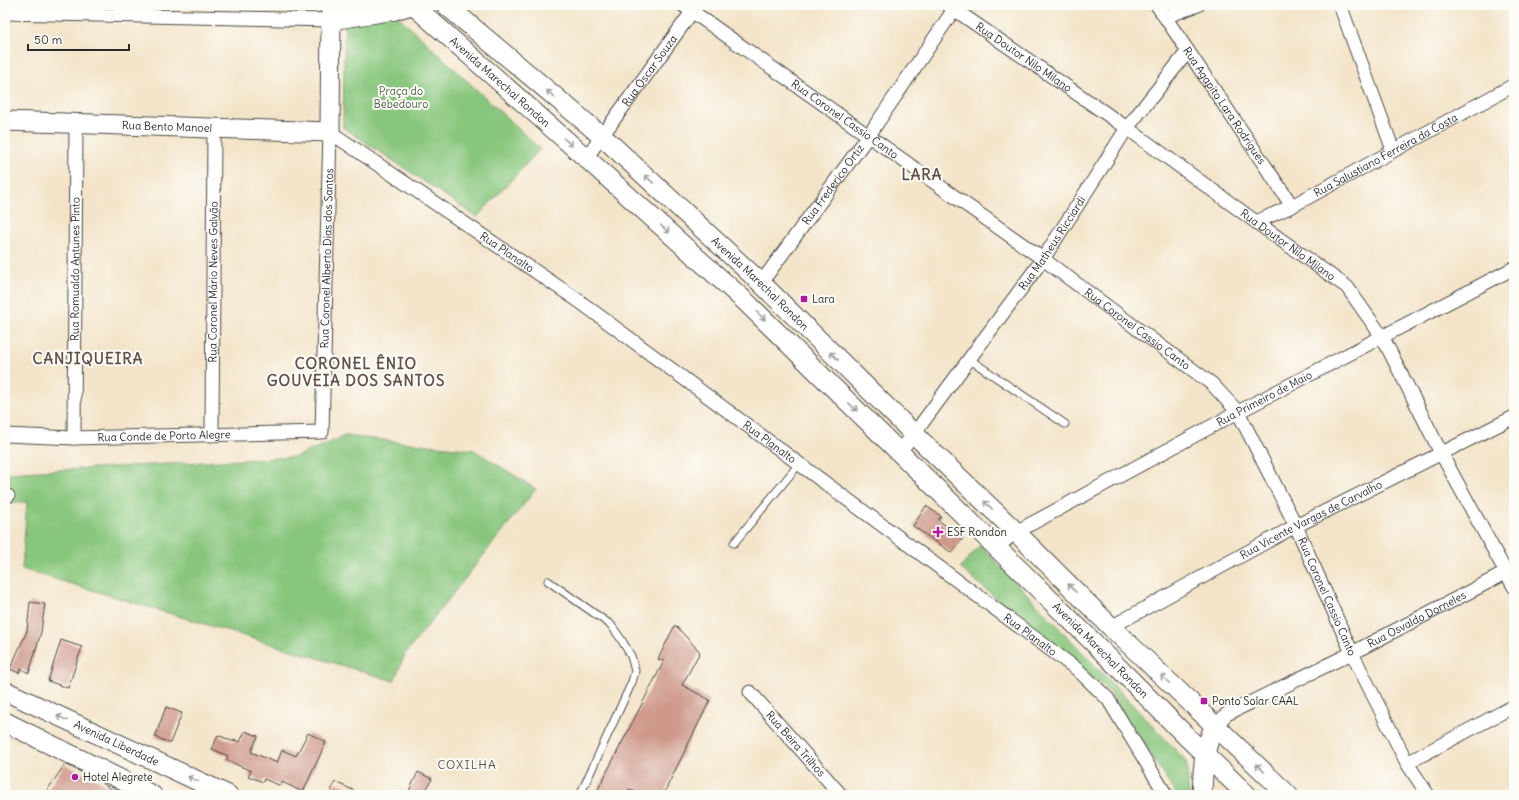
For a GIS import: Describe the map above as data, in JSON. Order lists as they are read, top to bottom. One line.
{"streets":{"main road":["Avenida Marechal Rondon","Rua Bento Manoel","Avenida Liberdade"],"street":["Rua Doutor Nilo Milano","Rua Oscar Souza","Rua Agapito Lara Rodrigues","Rua Coronel Cassio Canto","Rua Salustiano Ferreira da Costa","Rua Frederico Ortiz","Rua Matheus Ricciardi","Rua Planalto","Rua Coronel Alberto Dias dos Santos","Rua Romualdo Antunes Pinto","Rua Coronel Mário Neves Galvão","Rua Primeiro de Maio","Rua Conde de Porto Alegre","Rua Vicente Vargas de Carvalho","Rua Osvaldo Dorneles","Rua Beira Trilhos"]},"crossings":[["Rua Doutor Nilo Milano","Rua Salustiano Ferreira da Costa"],["Rua Doutor Nilo Milano","Rua Frederico Ortiz"],["Rua Doutor Nilo Milano","Rua Matheus Ricciardi"],["Rua Doutor Nilo Milano","Rua Primeiro de Maio"],["Rua Doutor Nilo Milano","Rua Vicente Vargas de Carvalho"],["Rua Doutor Nilo Milano","Rua Osvaldo Dorneles"],["Rua Oscar Souza","Avenida Marechal Rondon"],["Rua Oscar Souza","Rua Coronel Cassio Canto"],["Avenida Marechal Rondon","Rua Frederico Ortiz"],["Avenida Marechal Rondon","Rua Matheus Ricciardi"],["Avenida Marechal Rondon","Rua Primeiro de Maio"],["Avenida Marechal Rondon","Rua Vicente Vargas de Carvalho"],["Avenida Marechal Rondon","Rua Osvaldo Dorneles"],["Rua Agapito Lara Rodrigues","Rua Salustiano Ferreira da Costa"],["Rua Agapito Lara Rodrigues","Rua Matheus Ricciardi"],["Rua Coronel Cassio Canto","Rua Frederico Ortiz"],["Rua Coronel Cassio Canto","Rua Matheus Ricciardi"],["Rua Coronel Cassio Canto","Rua Primeiro de Maio"],["Rua Coronel Cassio Canto","Rua Vicente Vargas de Carvalho"],["Rua Coronel Cassio Canto","Rua Osvaldo Dorneles"],["Rua Bento Manoel","Rua Planalto"],["Rua Bento Manoel","Rua Coronel Alberto Dias dos Santos"],["Rua Bento Manoel","Rua Romualdo Antunes Pinto"],["Rua Bento Manoel","Rua Coronel Mário Neves Galvão"],["Rua Planalto","Rua Coronel Alberto Dias dos Santos"],["Rua Coronel Alberto Dias dos Santos","Rua Conde de Porto Alegre"],["Rua Romualdo Antunes Pinto","Rua Conde de Porto Alegre"],["Rua Coronel Mário Neves Galvão","Rua Conde de Porto Alegre"]],"districts":["LARA","CANJIQUEIRA","CORONEL ÊNIO GOUVEIA DOS SANTOS","COXILHA"],"parks":["Praça do Bebedouro"],"places":{"transit":["Lara","Ponto Solar CAAL"],"health":["ESF Rondon"],"other":["Hotel Alegrete"]},"scale_bar":"50 m"}
